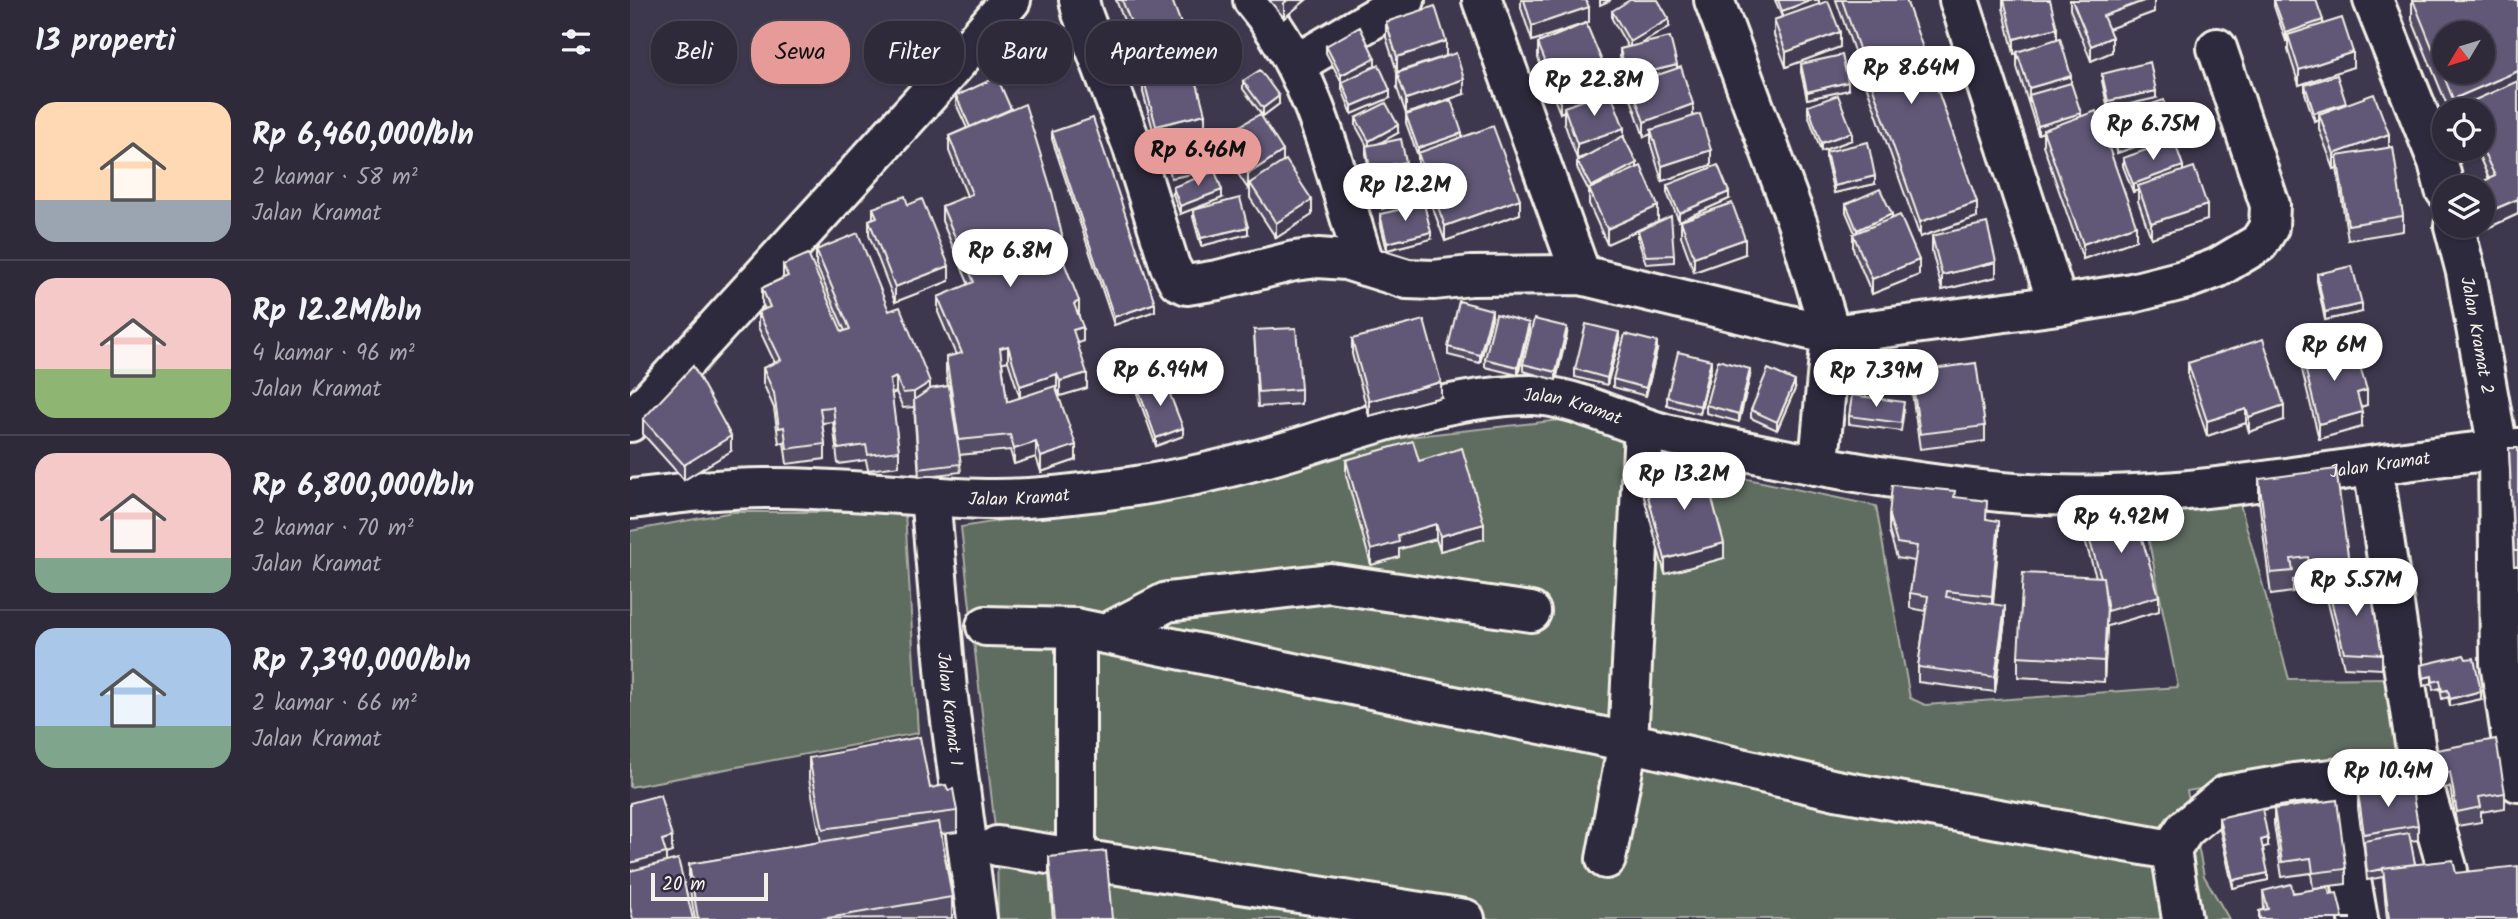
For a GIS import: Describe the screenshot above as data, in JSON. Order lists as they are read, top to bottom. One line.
{"streets":{"street":["Jalan Kramat 2","Jalan Kramat","Jalan Kramat 1"]},"crossings":[["Jalan Kramat 2","Jalan Kramat"],["Jalan Kramat","Jalan Kramat 1"]],"scale_bar":"20 m","north":"bottom left","page":{"heading":"13 properti","chip":["Beli","Sewa","Filter","Baru","Apartemen"],"price":["Rp 8.64M","Rp 22.8M","Rp 6.75M","Rp 6.46M","Rp 12.2M","Rp 6.8M","Rp 6M","Rp 6.94M","Rp 7.39M","Rp 13.2M","Rp 4.92M","Rp 5.57M","Rp 10.4M"],"list":[{"name":"Rp 6,460,000/bln","note":"2 kamar · 58 m² · Jalan Kramat"},{"name":"Rp 12.2M/bln","note":"4 kamar · 96 m² · Jalan Kramat"},{"name":"Rp 6,800,000/bln","note":"2 kamar · 70 m² · Jalan Kramat"},{"name":"Rp 7,390,000/bln","note":"2 kamar · 66 m² · Jalan Kramat"}],"scale":"20 m"}}
